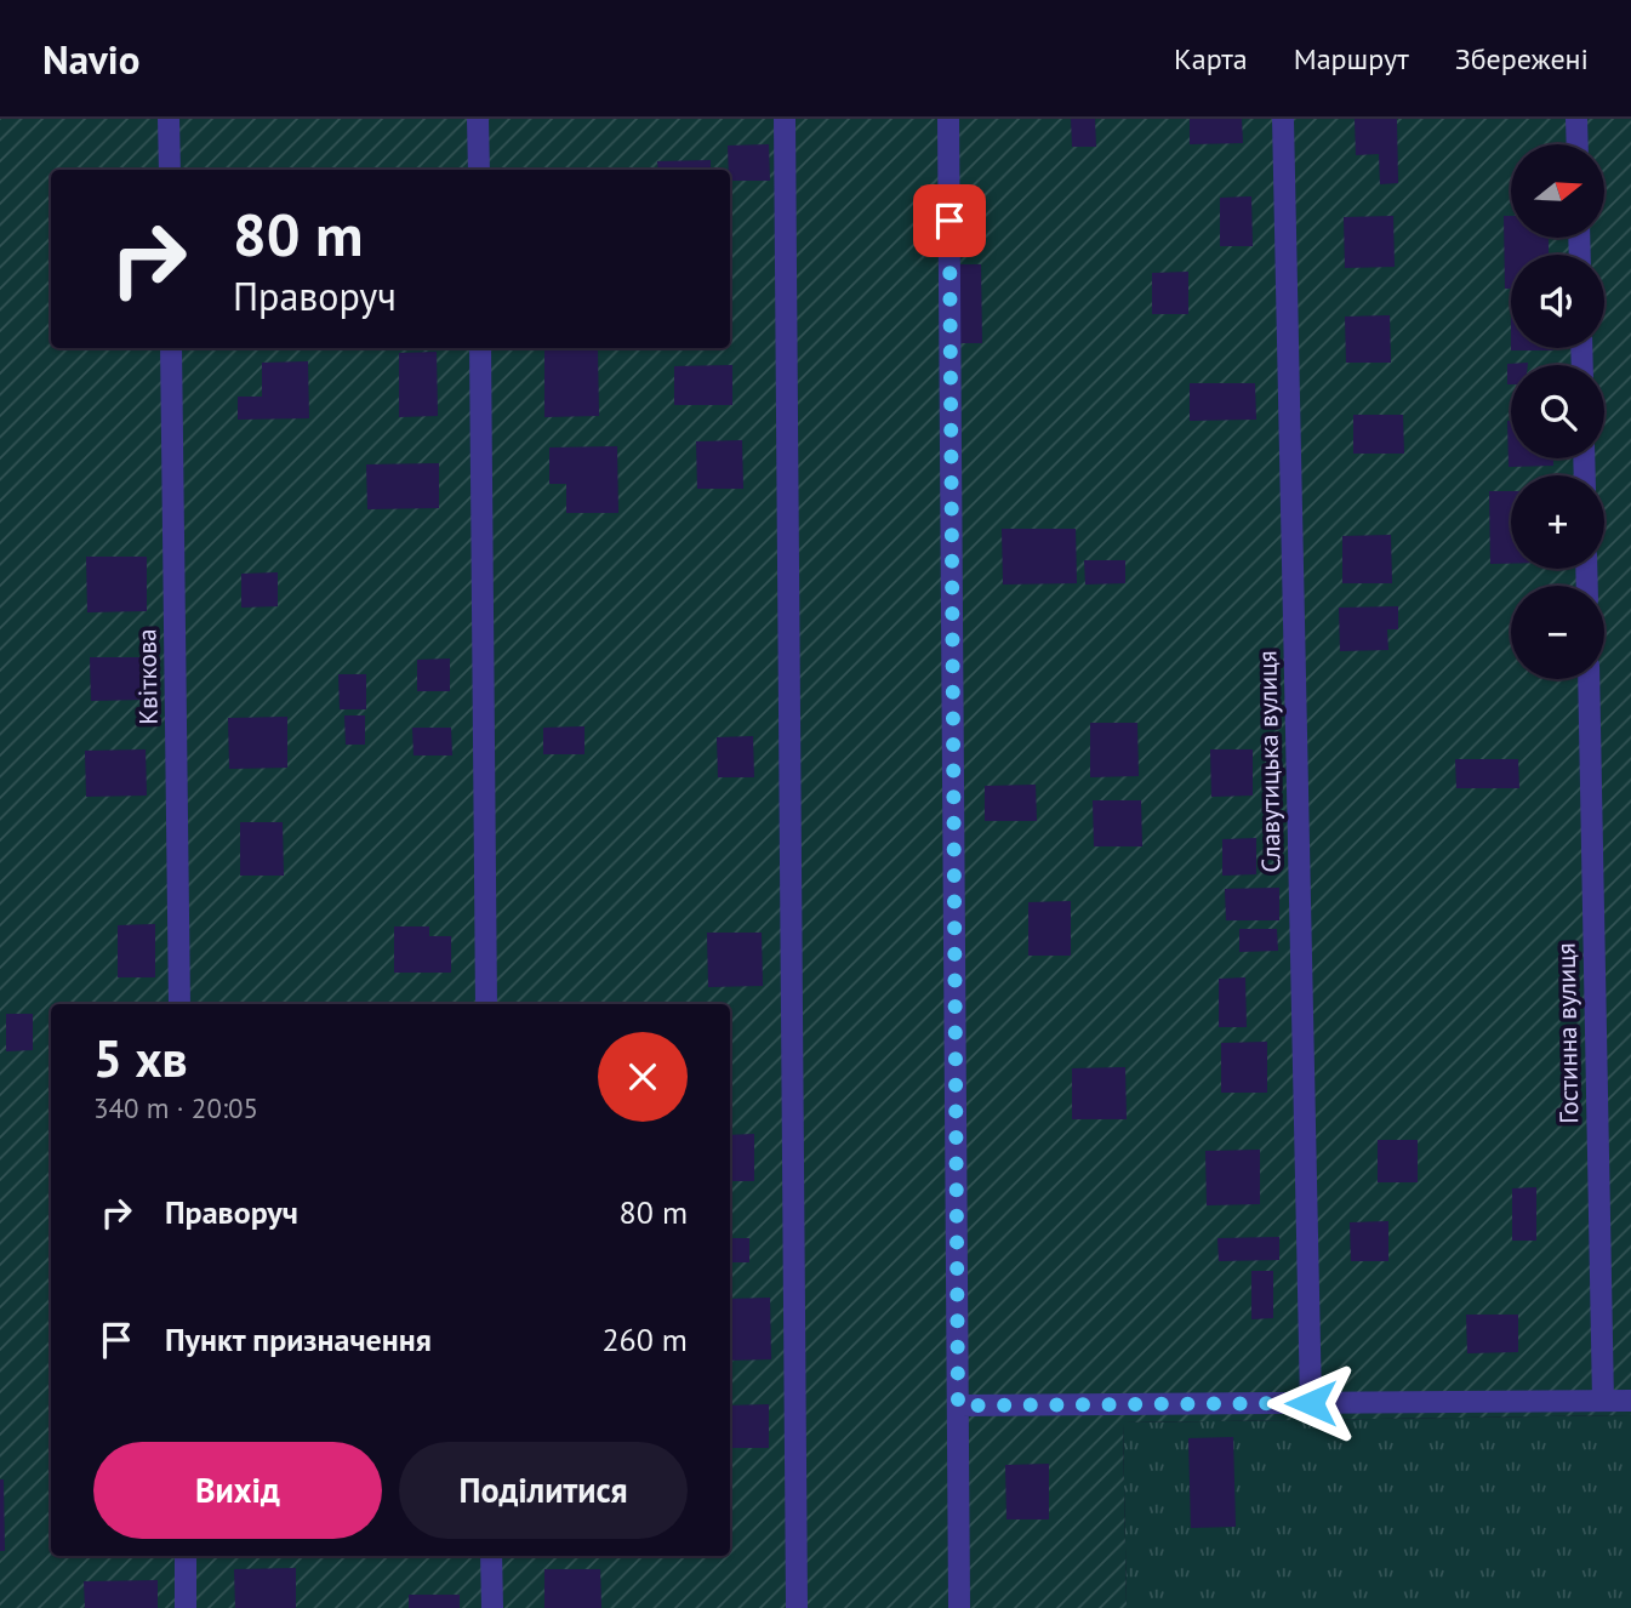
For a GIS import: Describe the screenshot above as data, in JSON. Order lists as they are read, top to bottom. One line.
{"streets":{"street":["Квіткова","Славутицька вулиця","Гостинна вулиця"]},"north":"right","page":{"header":"Navio","nav":["Карта","Маршрут","Збережені"],"map_buttons":["+","−"],"turn":["80 m","Праворуч"],"heading":["5 хв","340 m · 20:05"],"list":[{"name":"Праворуч","value":"80 m"},{"name":"Пункт призначення","value":"260 m"}],"buttons":["Вихід","Поділитися"]}}
